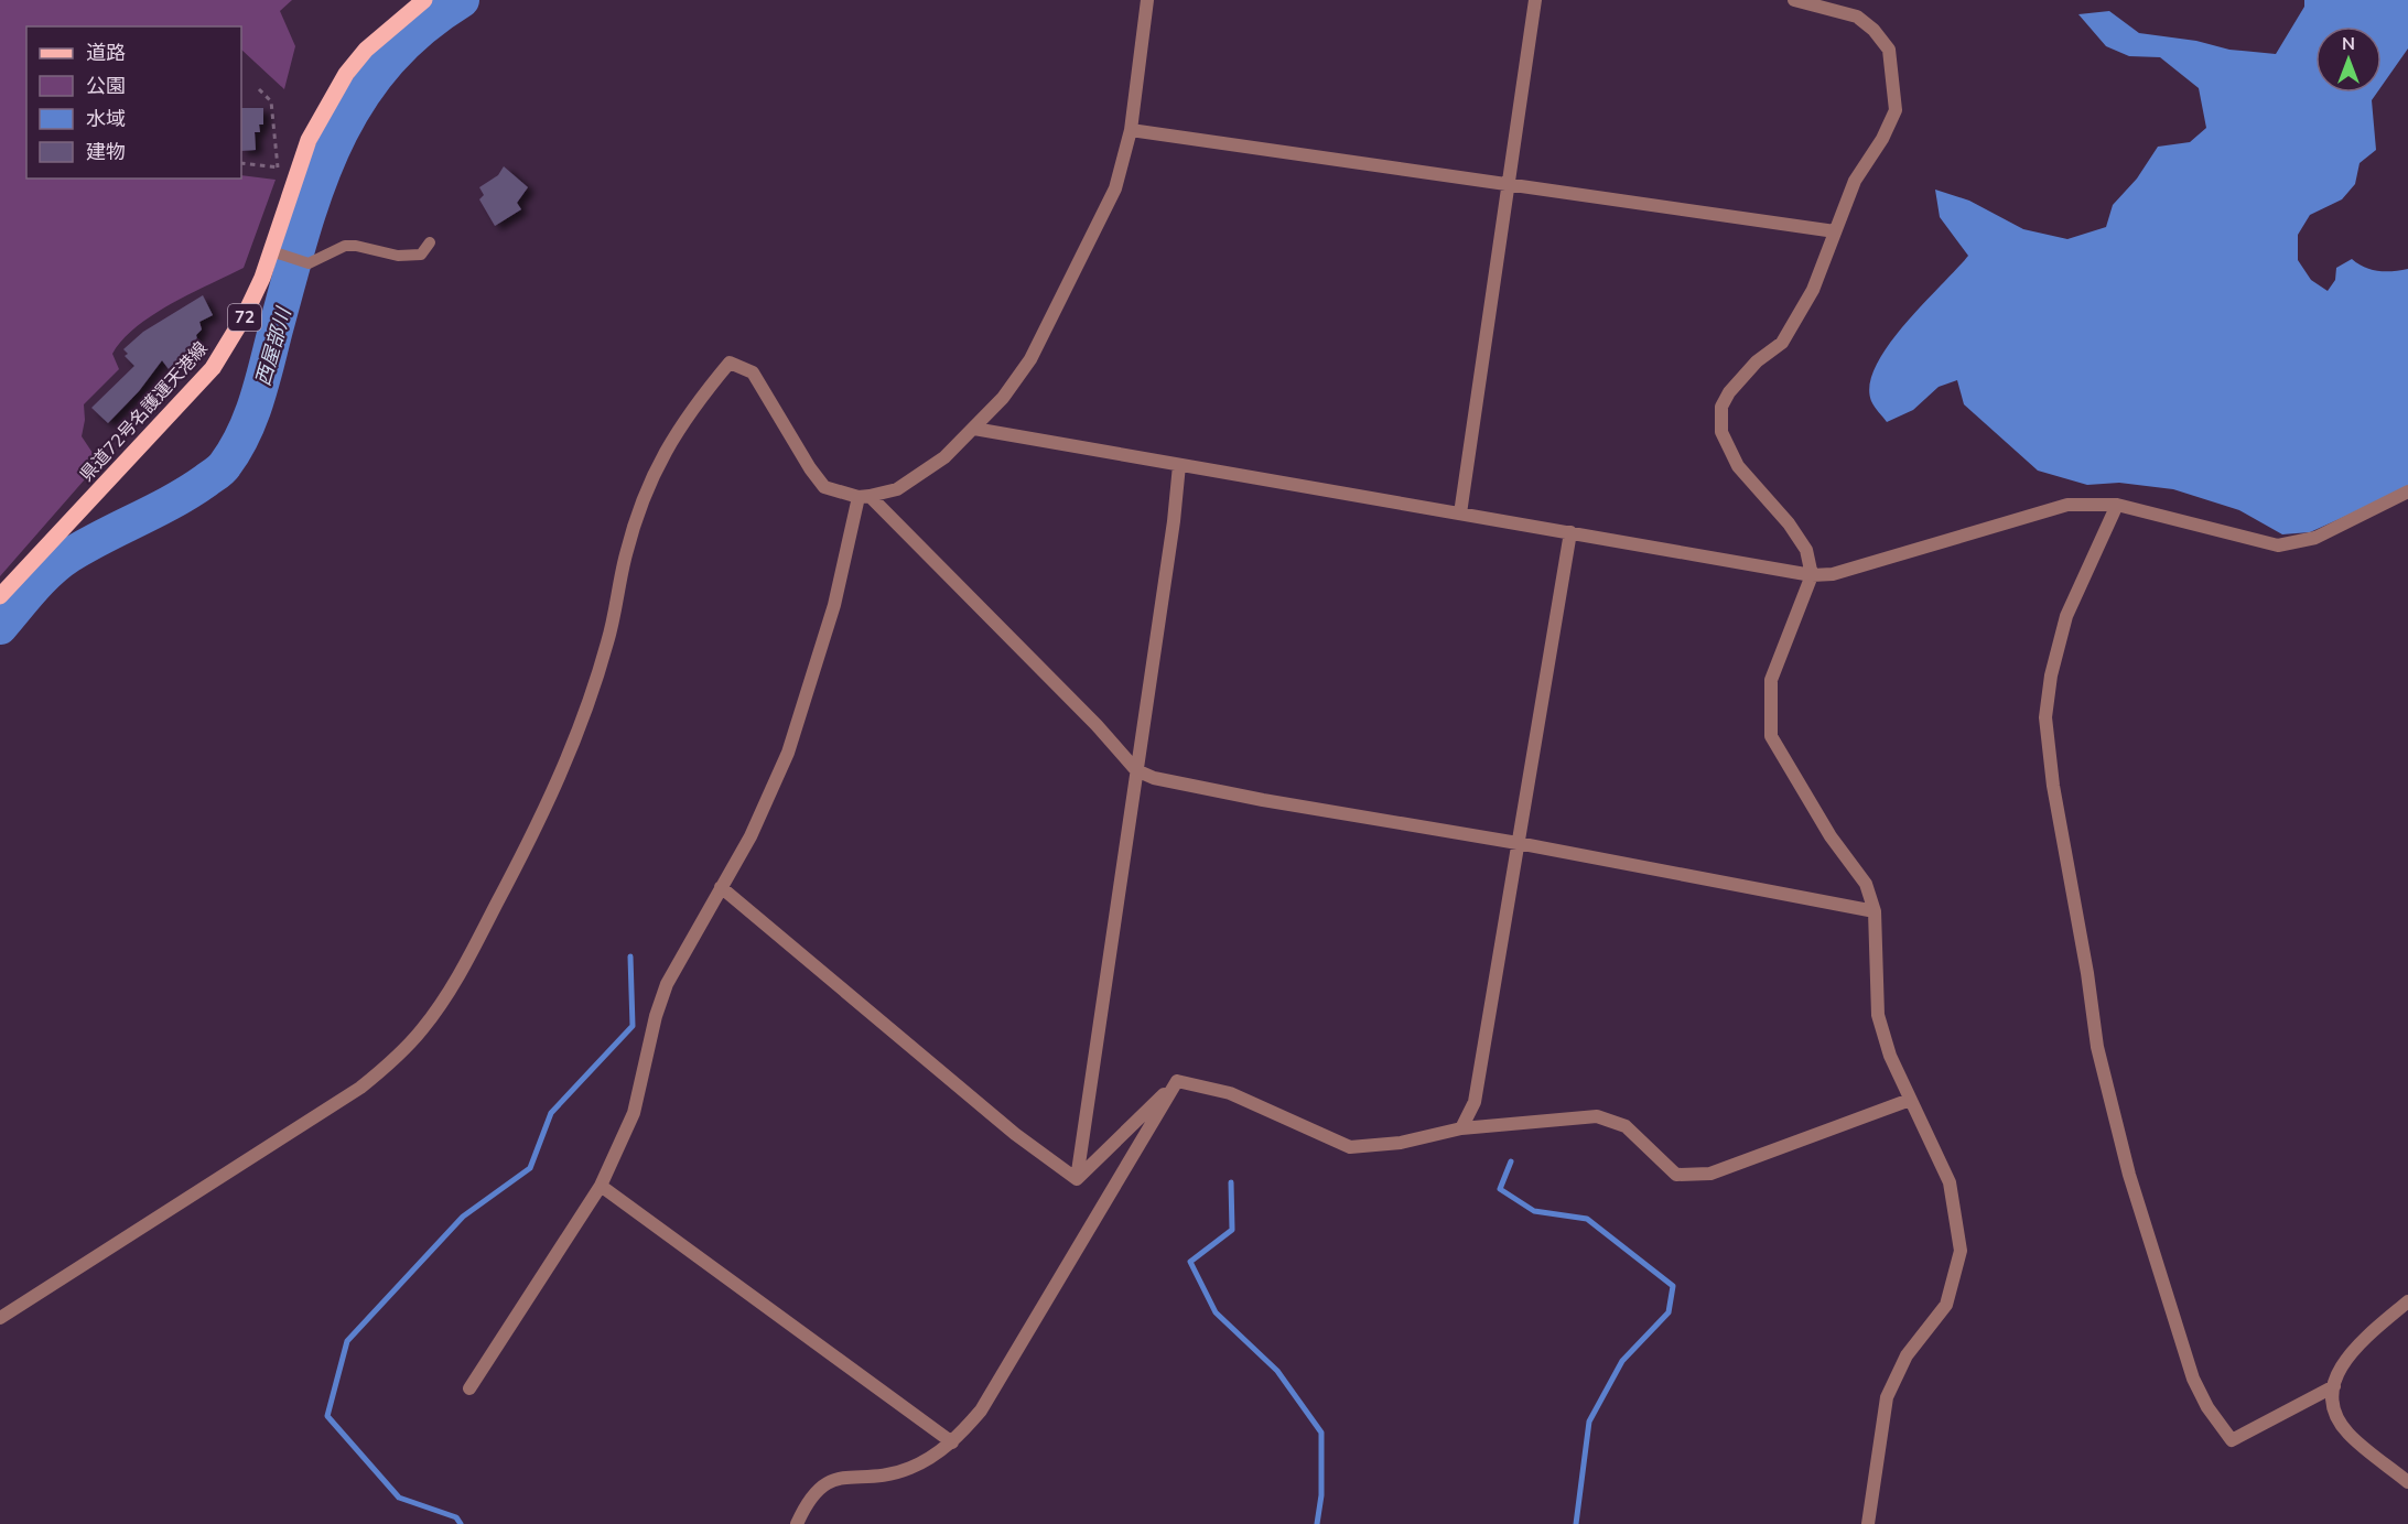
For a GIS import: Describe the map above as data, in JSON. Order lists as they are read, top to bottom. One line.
{"streets":{"main road":["72","県道72号名護運天港線"]},"water":["西屋部川"],"legend":["道路","公園","水域","建物"],"north":"top"}
